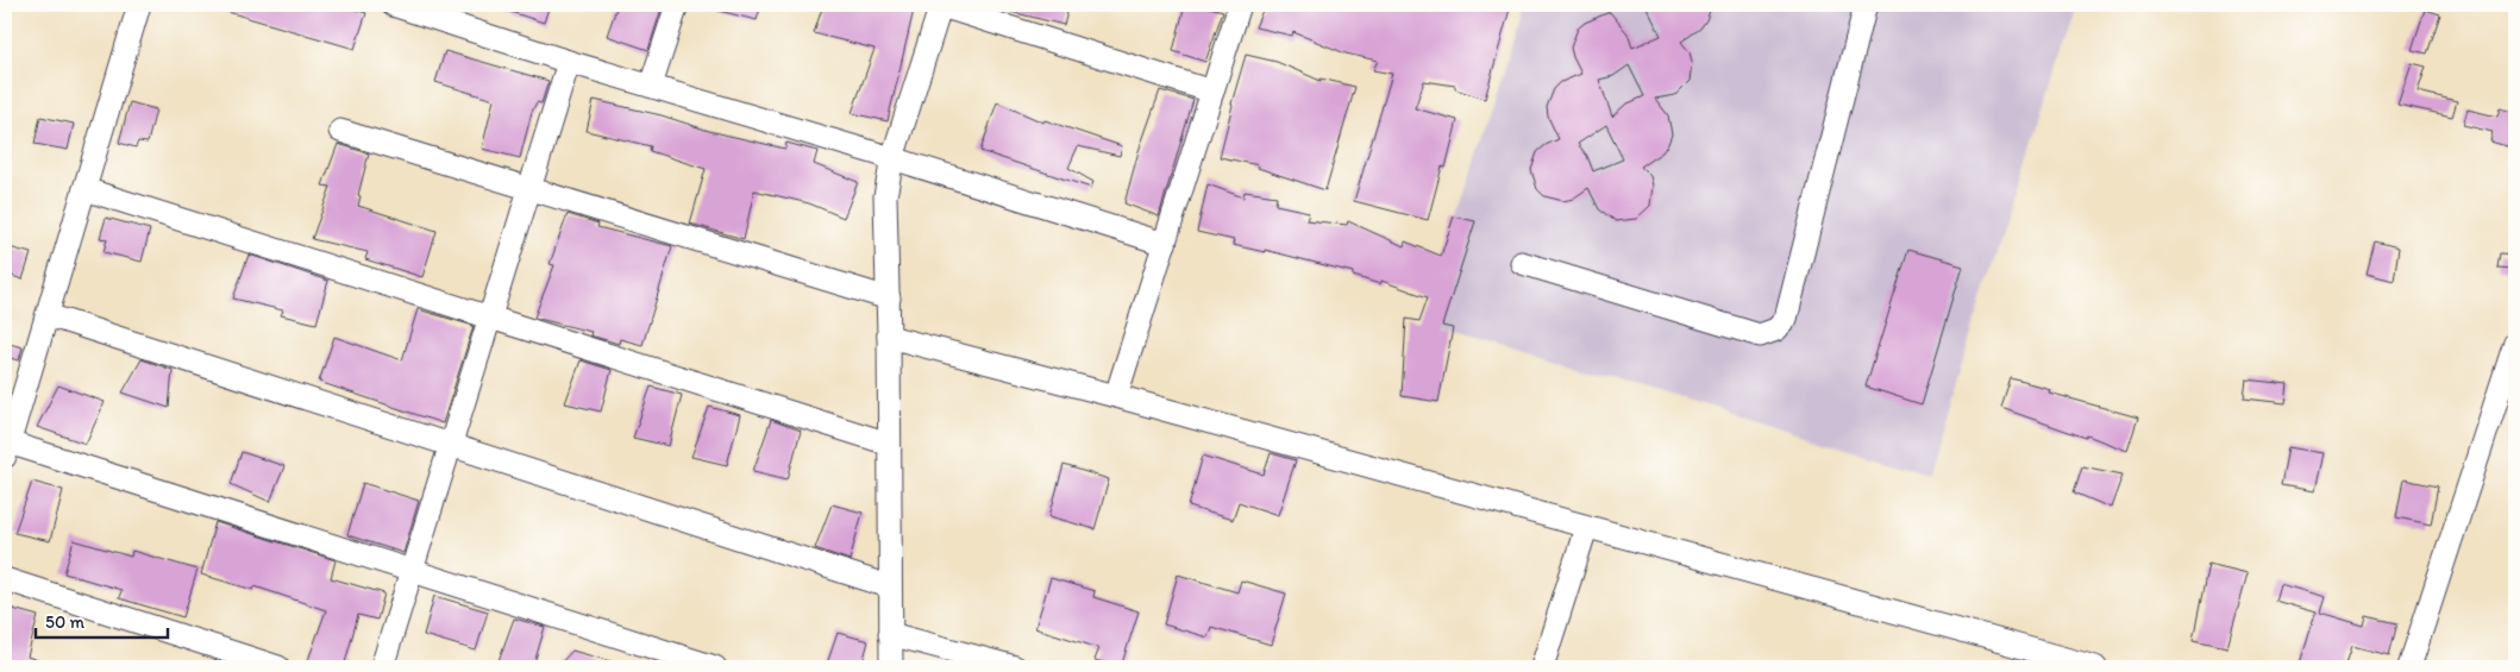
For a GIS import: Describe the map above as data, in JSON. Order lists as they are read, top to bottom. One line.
{"scale_bar":"50 m"}
